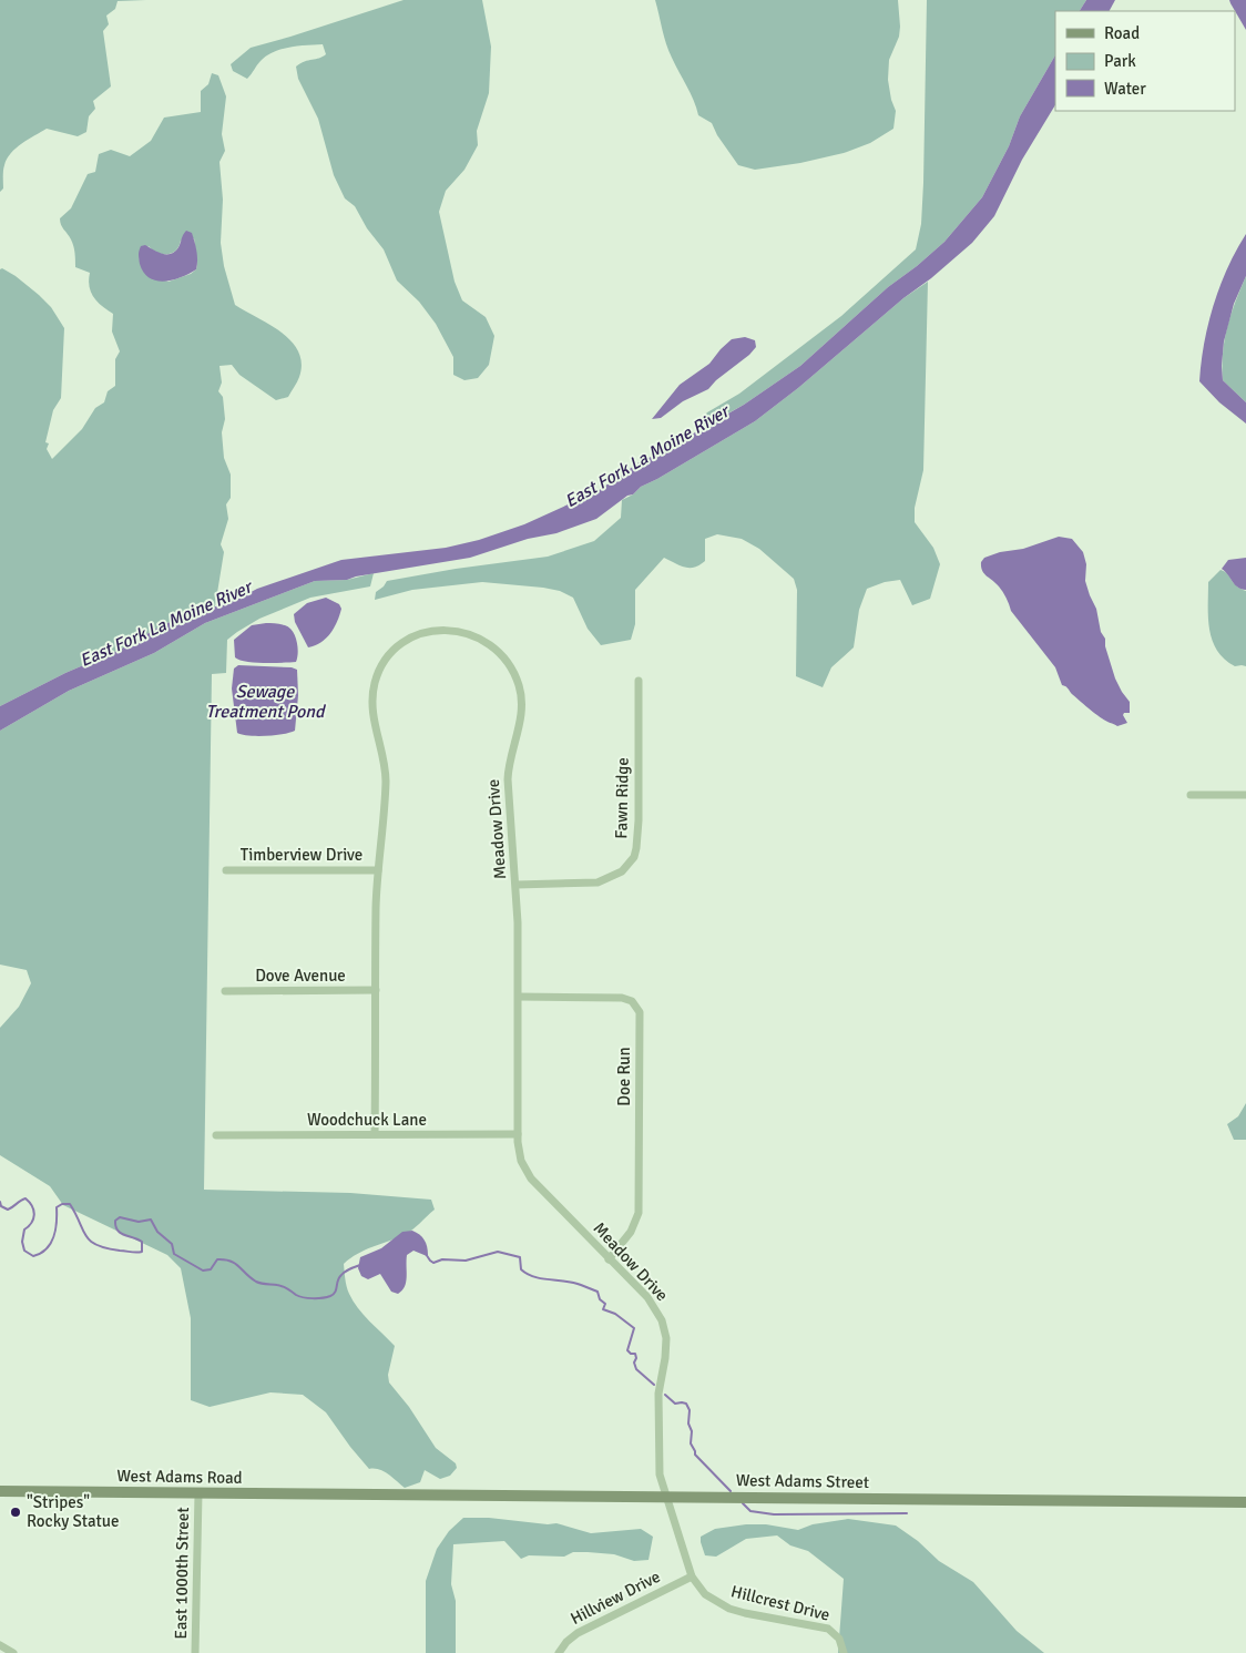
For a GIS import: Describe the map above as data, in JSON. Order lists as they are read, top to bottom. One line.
{"streets":{"street":["Fawn Ridge","Meadow Drive","Timberview Drive","Dove Avenue","Doe Run","Woodchuck Lane","West Adams Road","West Adams Street","East 1000th Street","Hillview Drive","Hillcrest Drive"]},"crossings":[["Fawn Ridge","Meadow Drive"],["Meadow Drive","Timberview Drive"],["Meadow Drive","Dove Avenue"],["Meadow Drive","Doe Run"],["Meadow Drive","Woodchuck Lane"],["Meadow Drive","West Adams Street"],["Meadow Drive","Hillcrest Drive"],["West Adams Road","West Adams Street"],["West Adams Road","East 1000th Street"],["West Adams Street","Hillcrest Drive"],["Hillview Drive","Hillcrest Drive"]],"water":["East Fork La Moine River","Sewage Treatment Pond"],"places":["\"Stripes\" Rocky Statue"],"legend":["Road","Park","Water"]}
